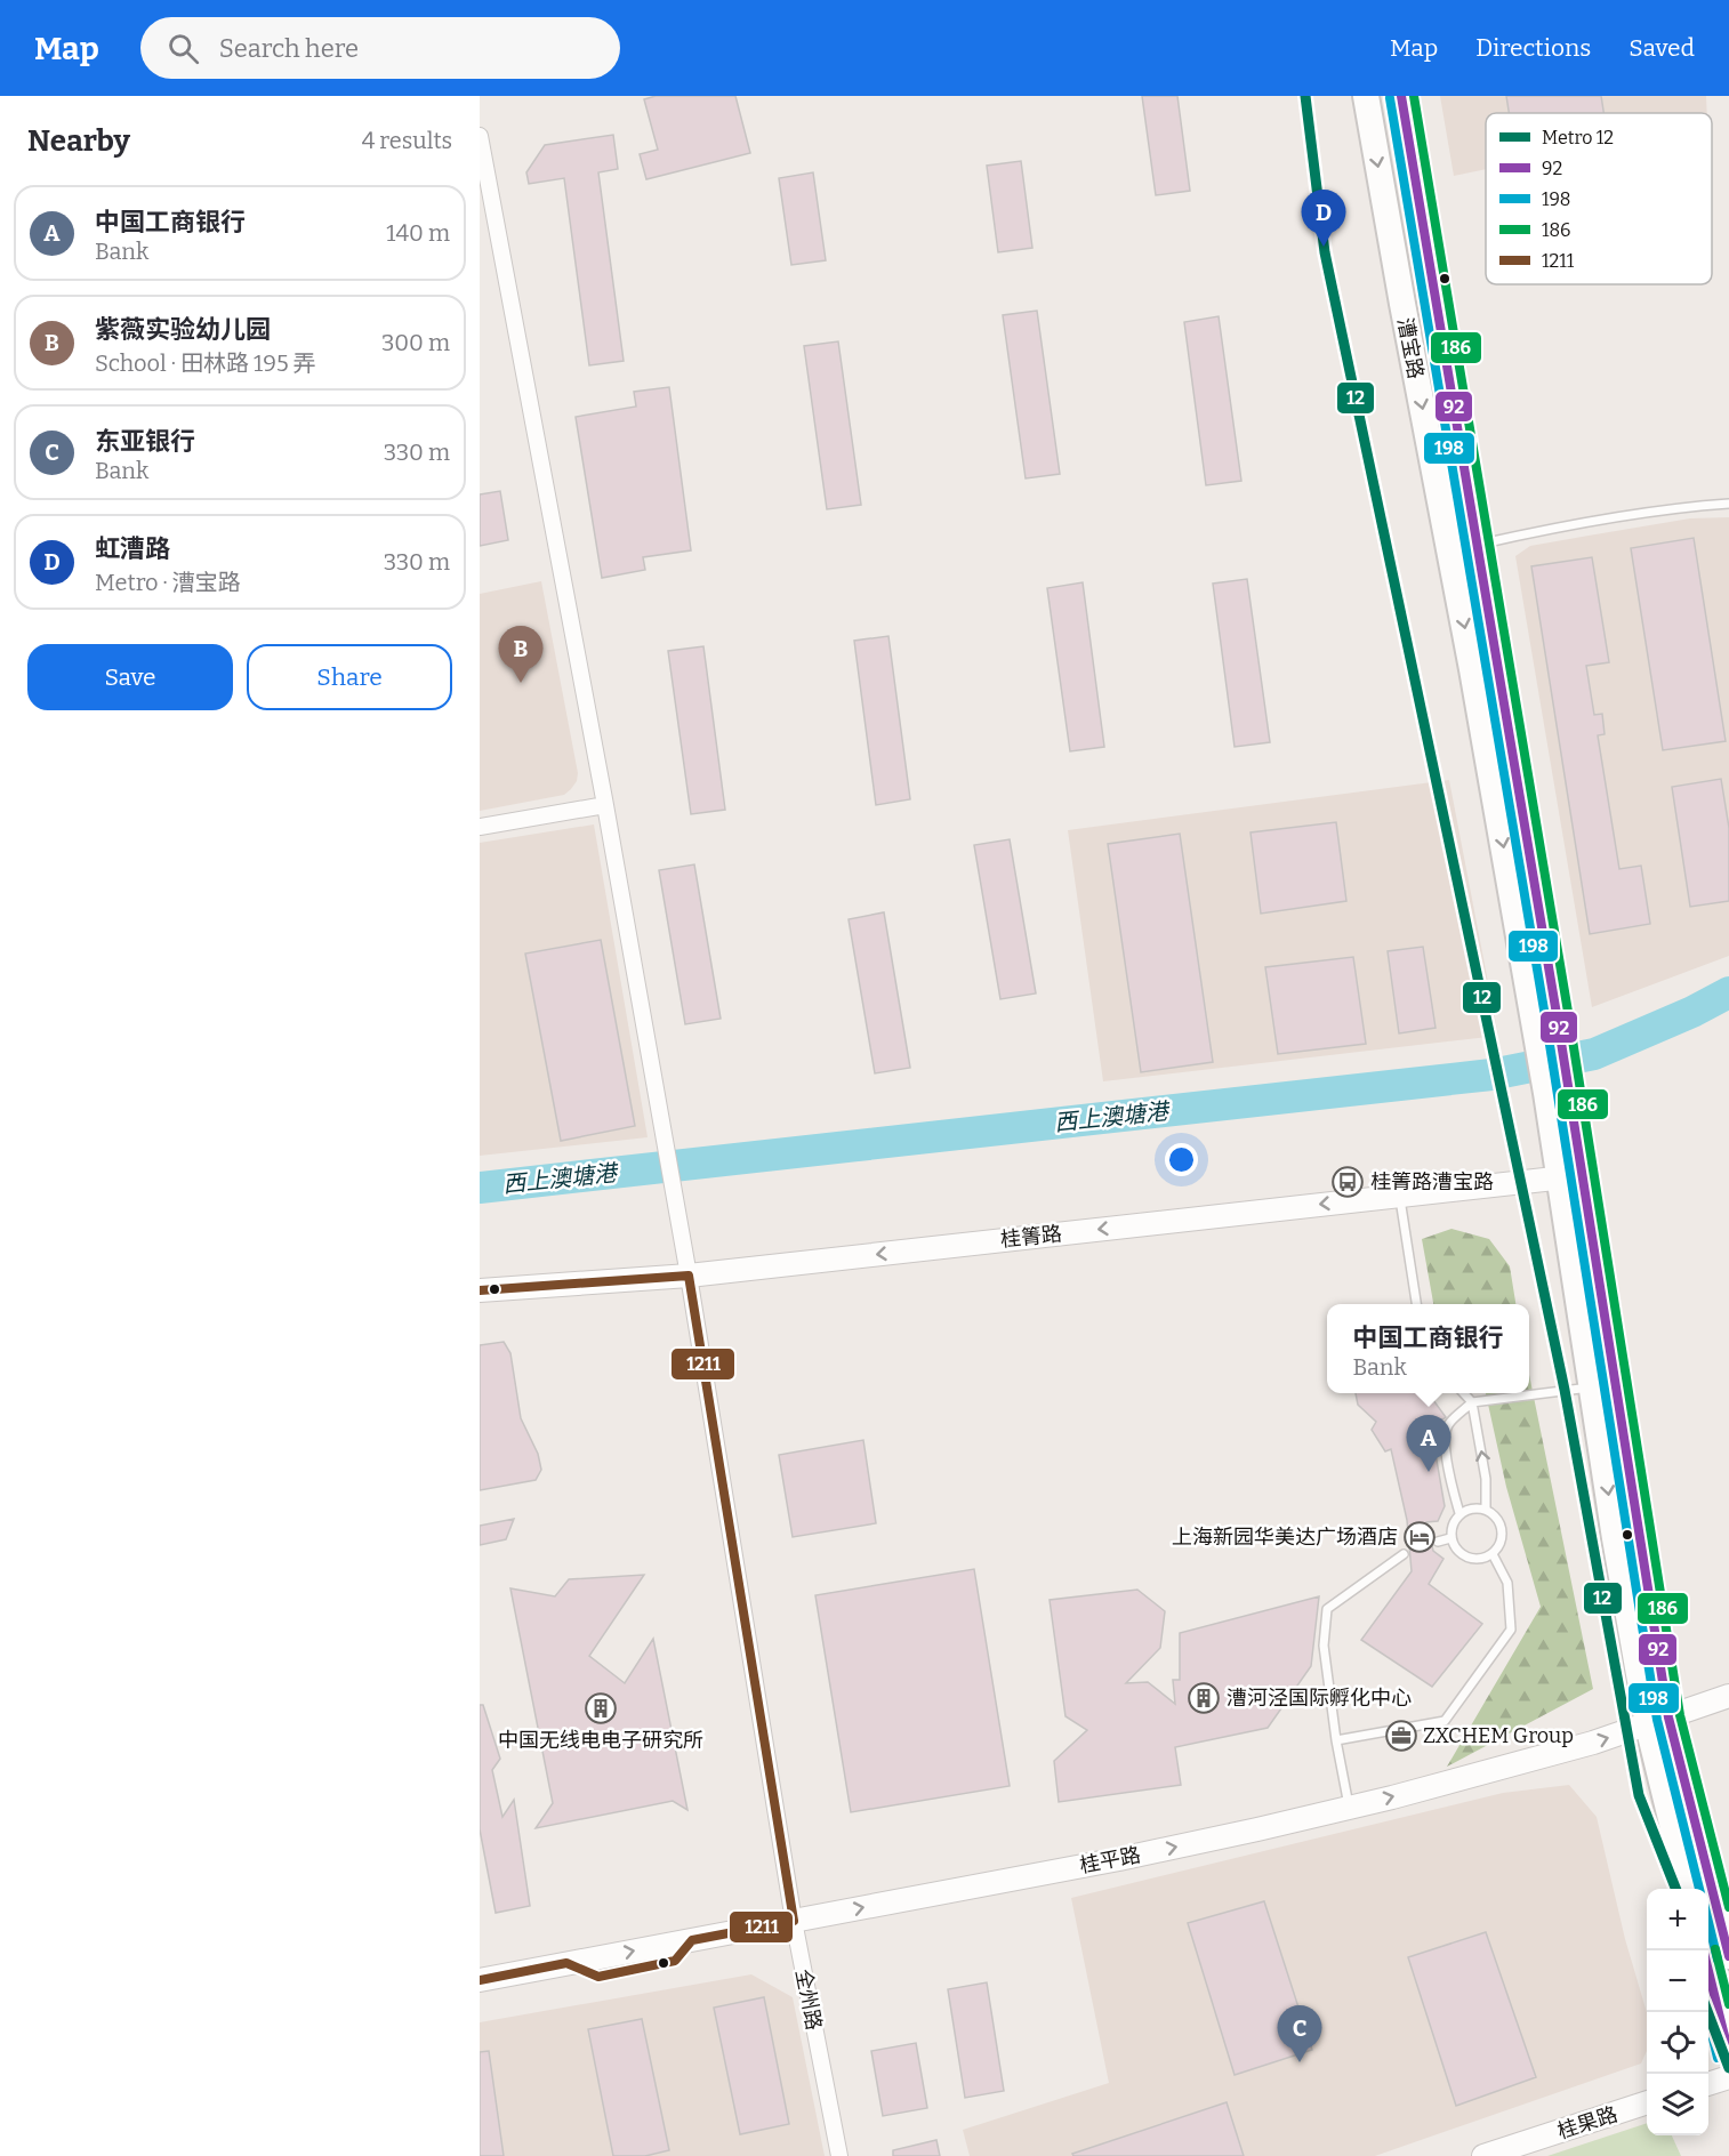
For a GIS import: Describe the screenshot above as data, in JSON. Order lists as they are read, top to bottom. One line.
{"streets":{"main road":["漕宝路"],"street":["桂箐路","桂平路","全州路","桂果路"]},"crossings":[["漕宝路","桂箐路"],["漕宝路","桂平路"],["桂箐路","全州路"],["桂平路","全州路"]],"one_way":["桂箐路","桂平路"],"water":["西上澳塘港"],"places":{"bus stop":["桂箐路漕宝路"],"hotel":["上海新园华美达广场酒店"],"building":["漕河泾国际孵化中心","中国无线电电子研究所"],"office":["ZXCHEM Group"]},"lines":["metro line 12","transit line 92","transit line 186","transit line 198","transit line 1211"],"legend":["Metro 12","92","198","186","1211"],"page":{"header":"Map","search":"Search here","nav":["Map","Directions","Saved"],"heading":["Nearby","4 results"],"list":[{"mark":"A","name":"中国工商银行","note":"Bank","value":"140 m"},{"mark":"B","name":"紫薇实验幼儿园","note":"School · 田林路 195 弄","value":"300 m"},{"mark":"C","name":"东亚银行","note":"Bank","value":"330 m"},{"mark":"D","name":"虹漕路","note":"Metro · 漕宝路","value":"330 m"}],"pins":["D","B","A","C"],"buttons":["Save","Share"],"popup":["中国工商银行","Bank"],"map_buttons":["+","−"]}}
